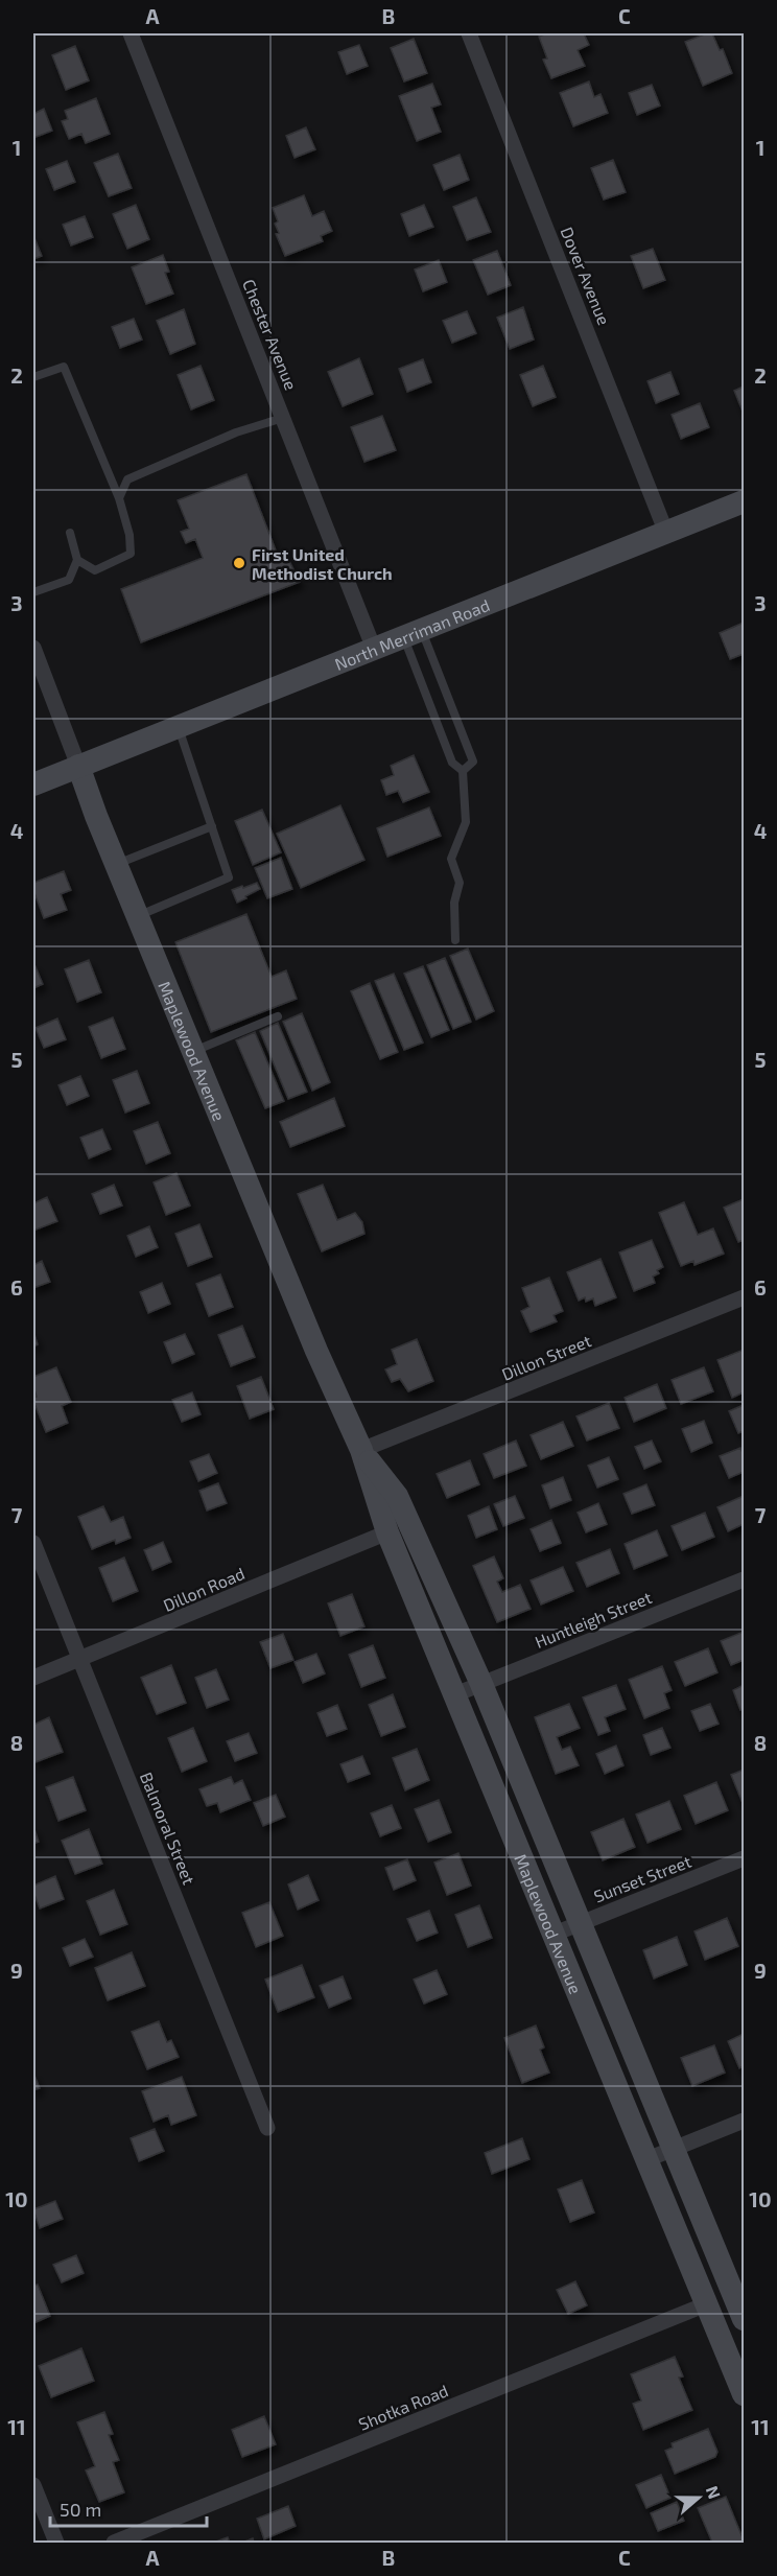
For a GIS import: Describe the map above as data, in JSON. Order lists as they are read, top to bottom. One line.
{"streets":{"street":["Dover Avenue","Chester Avenue","North Merriman Road","Maplewood Avenue","Dillon Street","Dillon Road","Huntleigh Street","Balmoral Street","Sunset Street","Shotka Road"]},"crossings":[["Dover Avenue","North Merriman Road"],["Chester Avenue","North Merriman Road"],["North Merriman Road","Maplewood Avenue"],["Maplewood Avenue","Dillon Street"],["Maplewood Avenue","Dillon Road"],["Maplewood Avenue","Huntleigh Street"],["Maplewood Avenue","Sunset Street"],["Maplewood Avenue","Shotka Road"],["Dillon Road","Balmoral Street"]],"places":["First United Methodist Church"],"scale_bar":"50 m","north":"right","grid":{"columns":["A","B","C"],"rows":["1","2","3","4","5","6","7","8","9","10","11"]}}
